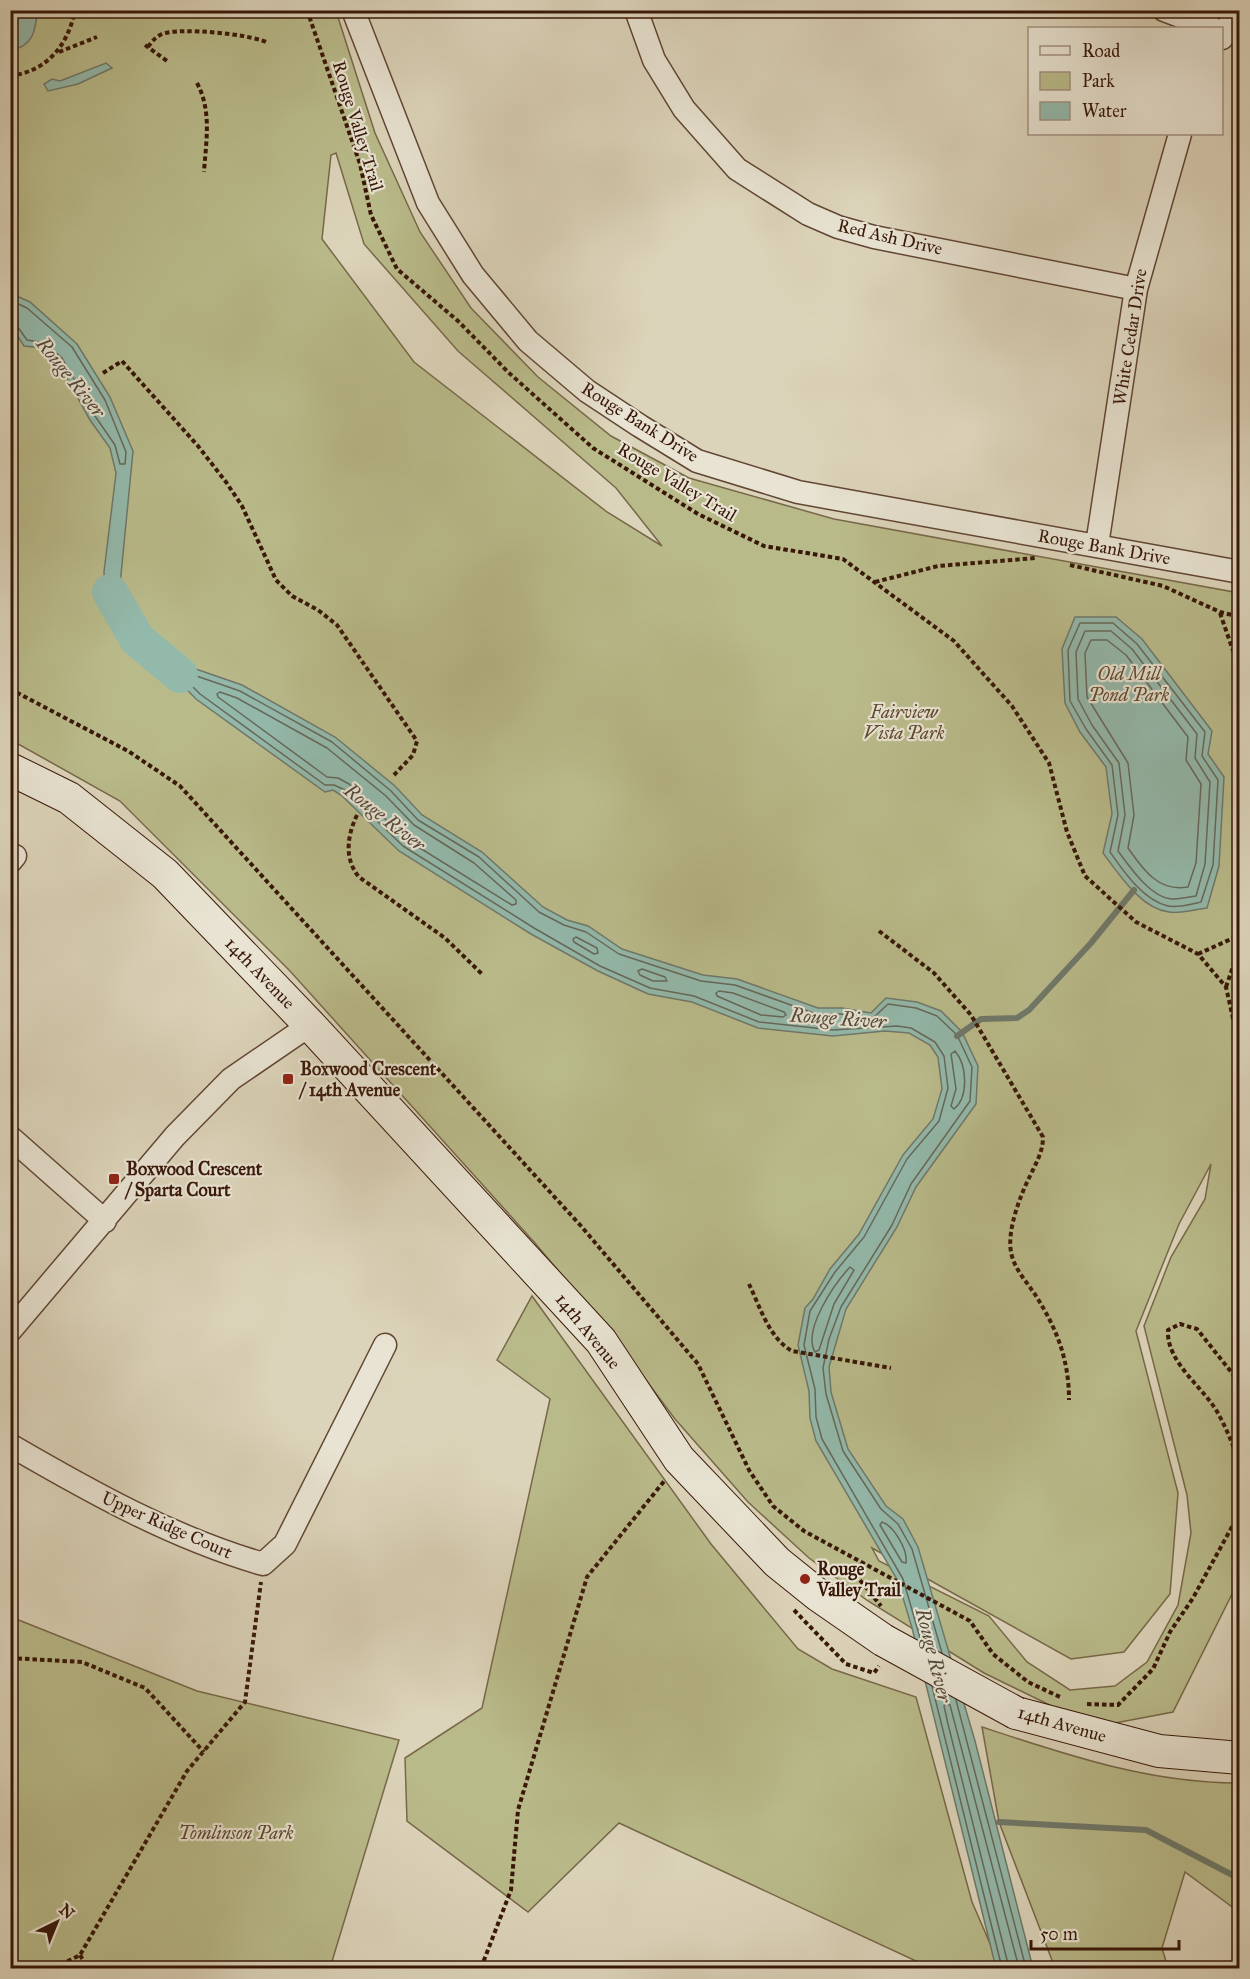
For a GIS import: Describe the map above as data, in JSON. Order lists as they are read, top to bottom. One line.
{"streets":{"main road":["14th Avenue"],"street":["Red Ash Drive","White Cedar Drive","Rouge Bank Drive","Upper Ridge Court"],"path":["Rouge Valley Trail"]},"crossings":[["Red Ash Drive","White Cedar Drive"],["White Cedar Drive","Rouge Bank Drive"]],"water":["Rouge River"],"parks":["Old Mill Pond Park","Fairview Vista Park","Tomlinson Park"],"places":{"transit":["Boxwood Crescent / 14th Avenue","Boxwood Crescent / Sparta Court"],"other":["Rouge Valley Trail"]},"legend":["Road","Park","Water"],"scale_bar":"50 m","north":"top right"}
